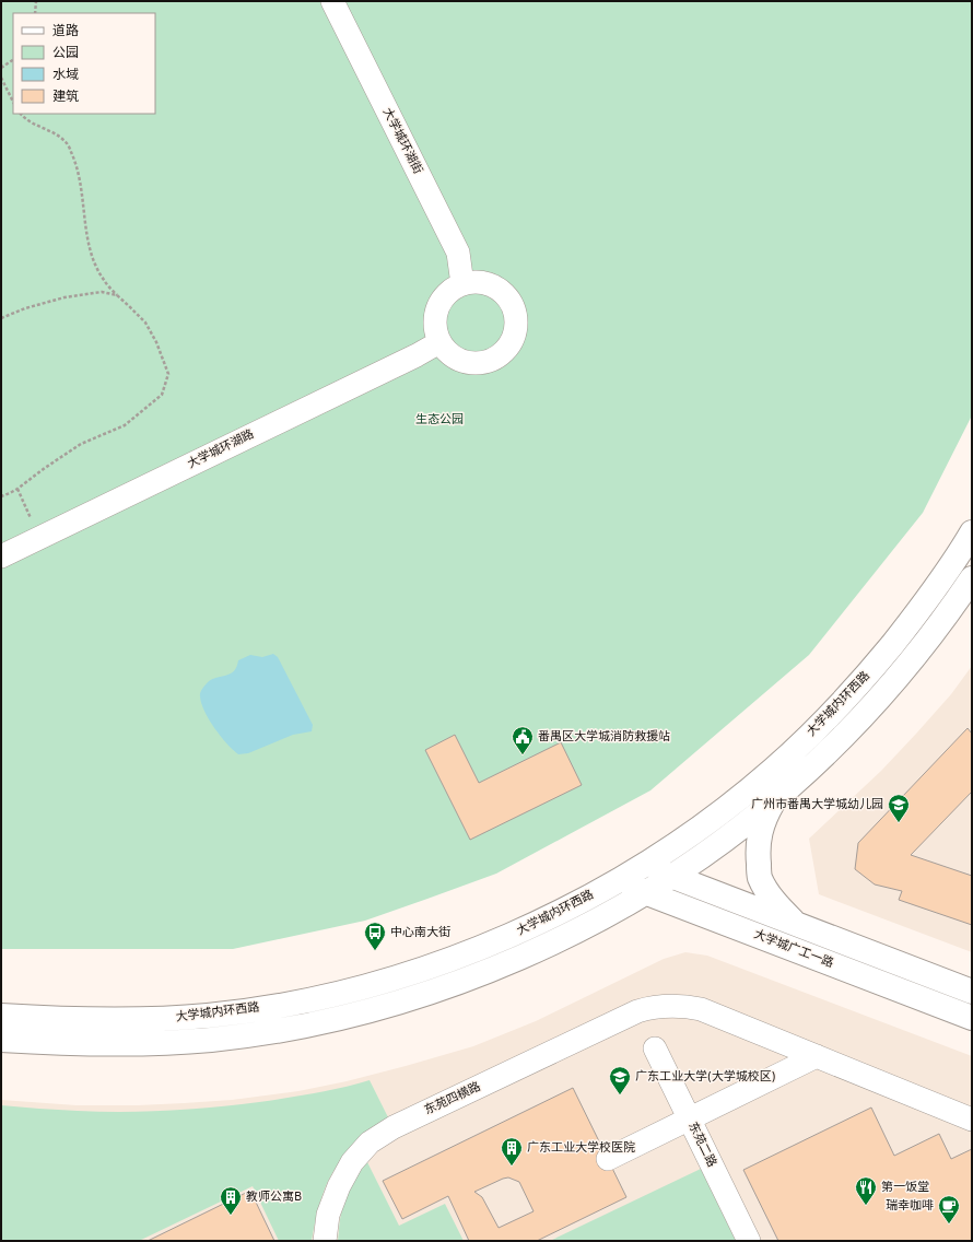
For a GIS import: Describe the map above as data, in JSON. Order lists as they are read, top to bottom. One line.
{"streets":{"main road":["大学城内环西路","大学城广工一路"],"street":["大学城环湖街","大学城环湖路","东苑四横路","东苑二路"]},"crossings":[["大学城环湖街","大学城环湖路"],["大学城内环西路","大学城广工一路"]],"parks":["生态公园"],"places":{"public building":["番禺区大学城消防救援站"],"school or university":["广州市番禺大学城幼儿园","广东工业大学(大学城校区)"],"bus stop":["中心南大街"],"building":["广东工业大学校医院","教师公寓B"],"restaurant":["第一饭堂"],"cafe":["瑞幸咖啡"]},"legend":["道路","公园","水域","建筑"]}
